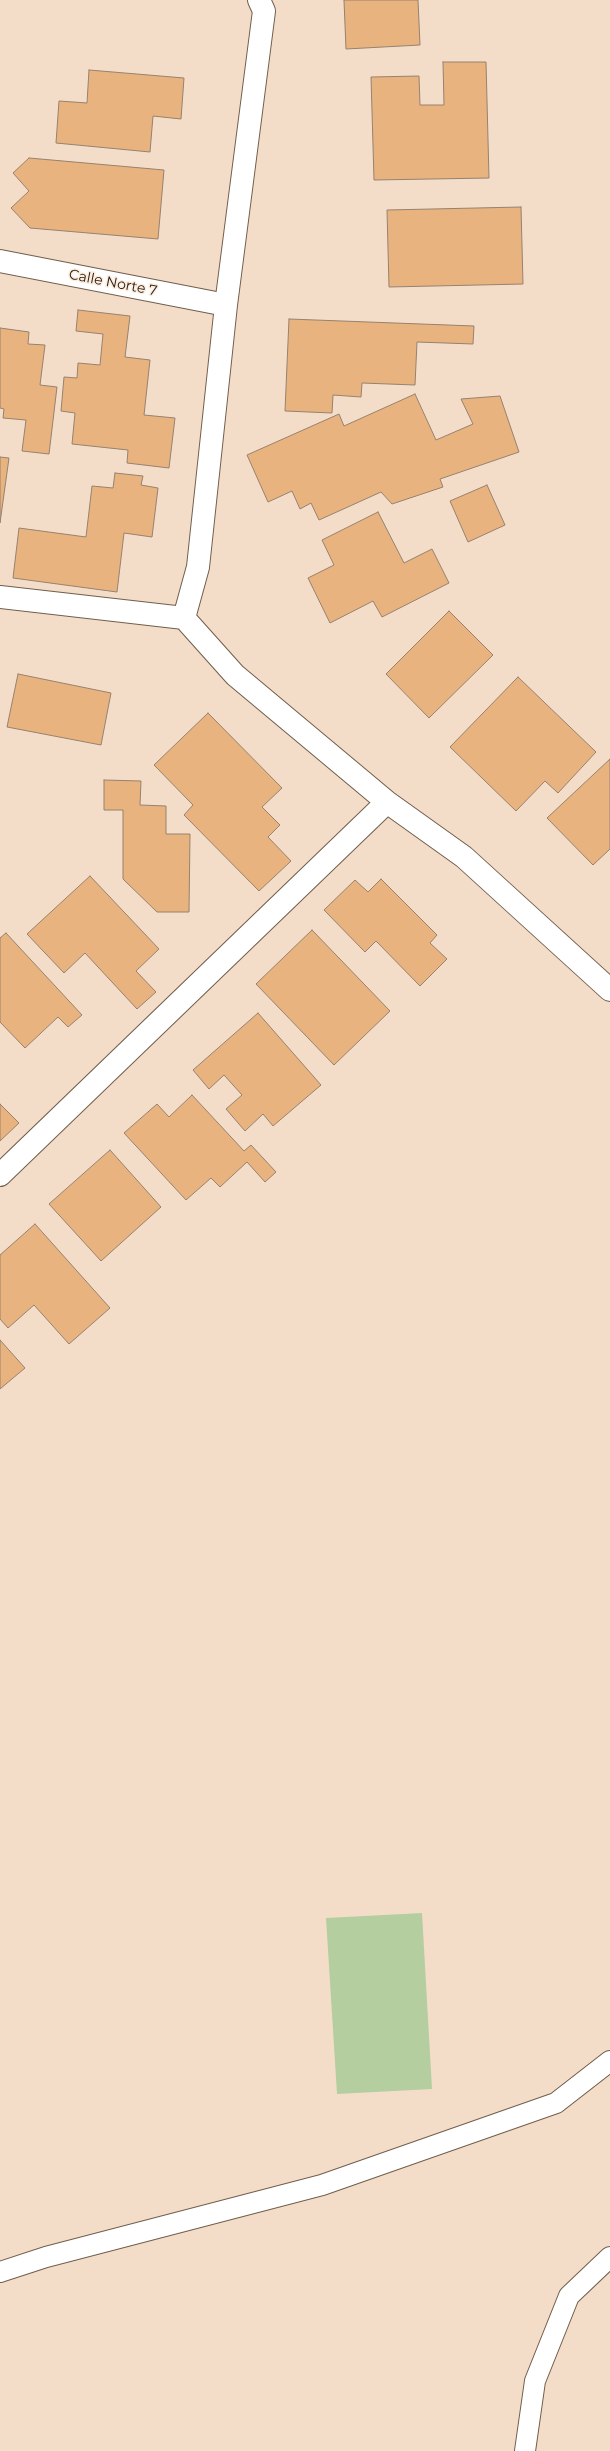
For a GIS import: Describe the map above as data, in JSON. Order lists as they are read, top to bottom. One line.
{"streets":{"street":["Calle Norte 7"]}}
